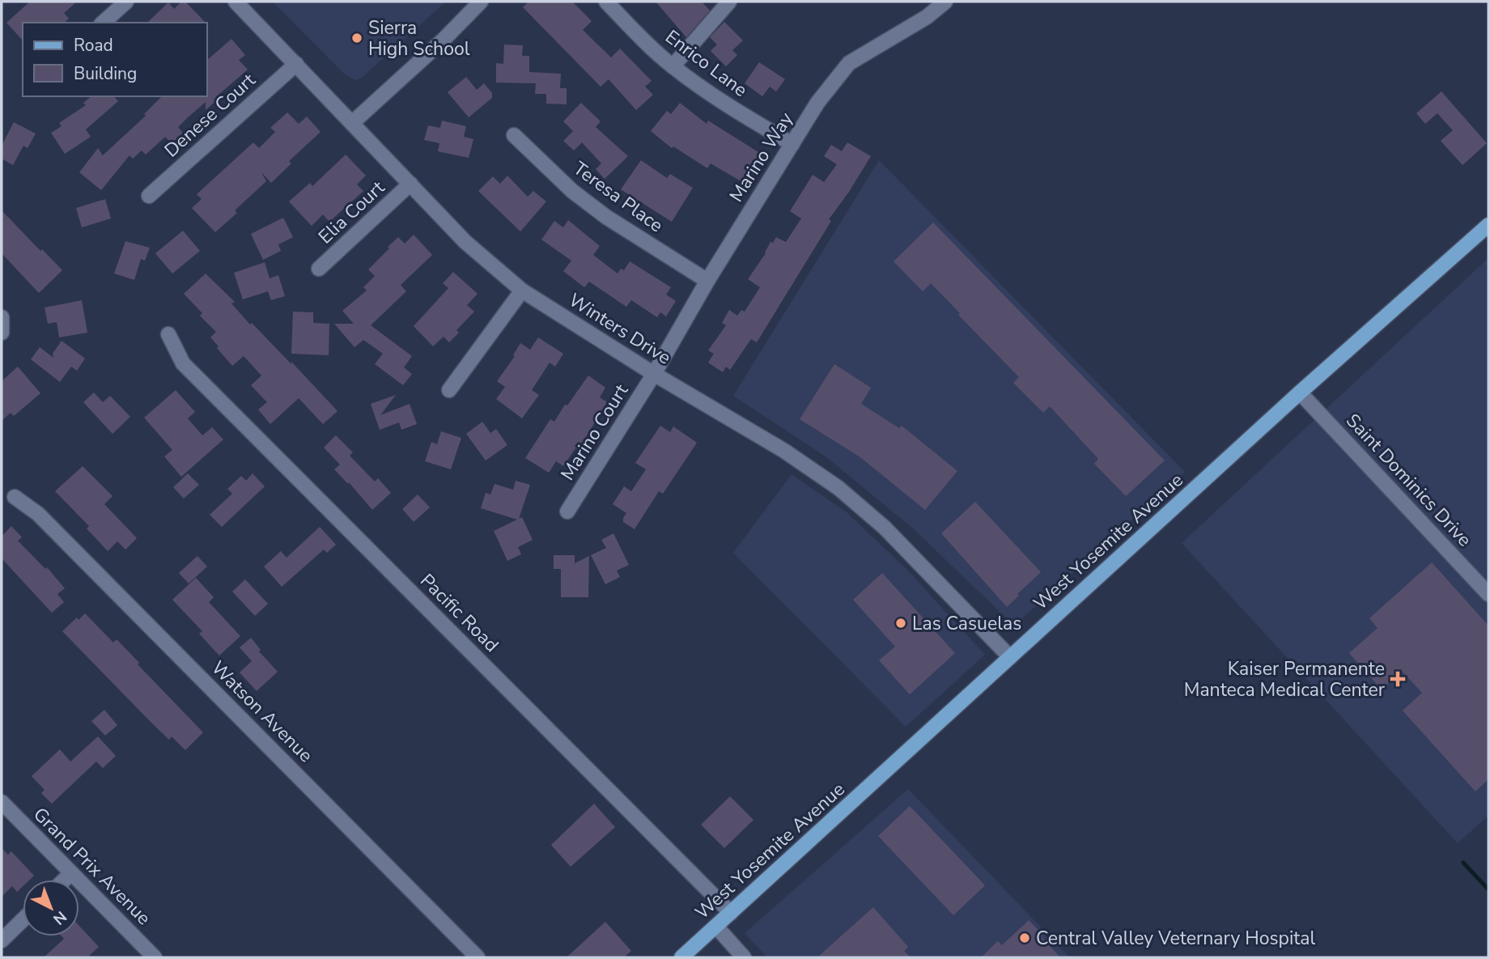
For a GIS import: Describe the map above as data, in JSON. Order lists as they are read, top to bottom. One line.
{"streets":{"main road":["West Yosemite Avenue"],"street":["Enrico Lane","Denese Court","Marino Way","Teresa Place","Elia Court","Winters Drive","Marino Court","Saint Dominics Drive","Pacific Road","Watson Avenue","Grand Prix Avenue"]},"crossings":[["Enrico Lane","Marino Way"],["Denese Court","Winters Drive"],["Marino Way","Teresa Place"],["Marino Way","Winters Drive"],["Marino Way","Marino Court"],["Elia Court","Winters Drive"],["Winters Drive","Marino Court"],["Winters Drive","West Yosemite Avenue"],["Saint Dominics Drive","West Yosemite Avenue"],["West Yosemite Avenue","Pacific Road"]],"places":{"other":["Sierra High School","Las Casuelas","Central Valley Veternary Hospital"],"health":["Kaiser Permanente Manteca Medical Center"]},"legend":["Road","Building"],"north":"bottom right"}
